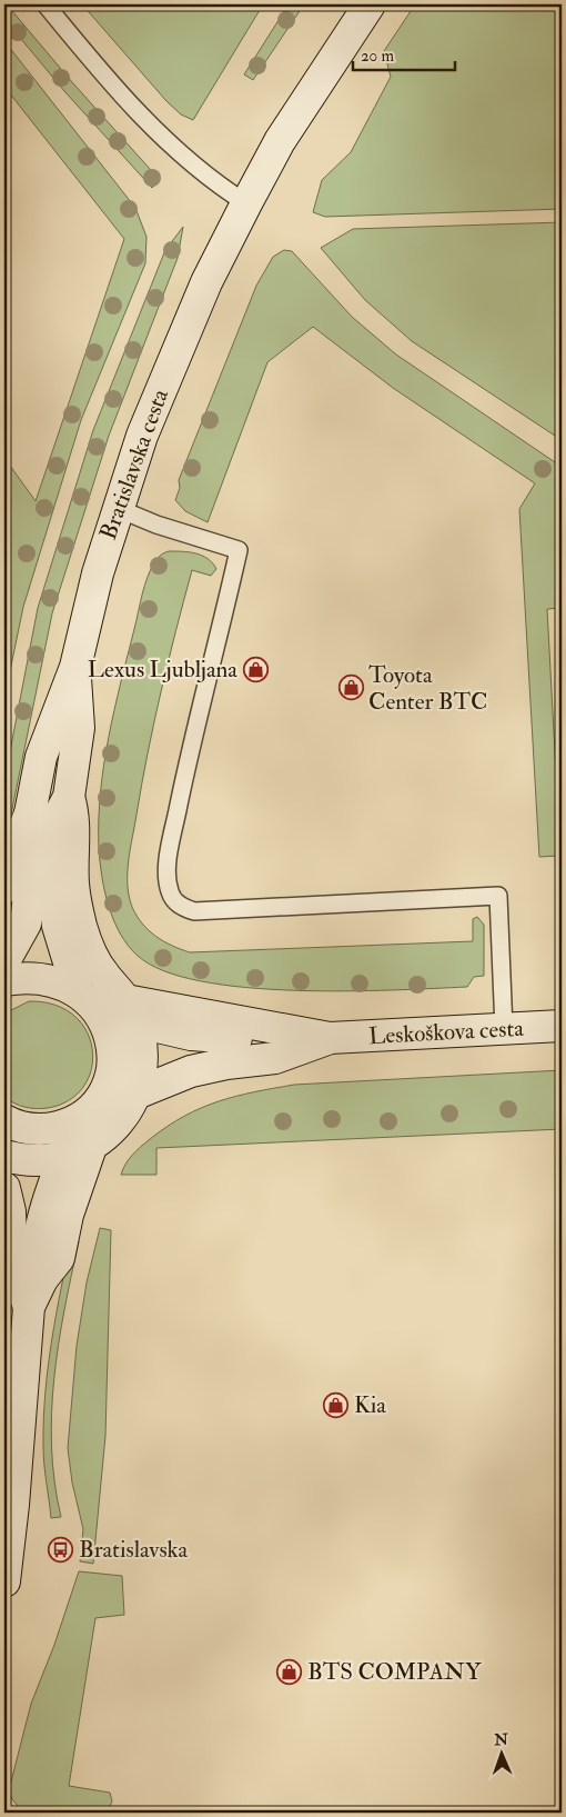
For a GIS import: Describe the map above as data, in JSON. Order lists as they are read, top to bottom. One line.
{"streets":{"street":["Bratislavska cesta","Leskoškova cesta"]},"places":{"shop":["Lexus Ljubljana","Toyota Center BTC","Kia","BTS COMPANY"],"bus stop":["Bratislavska"]},"scale_bar":"20 m","north":"top"}
